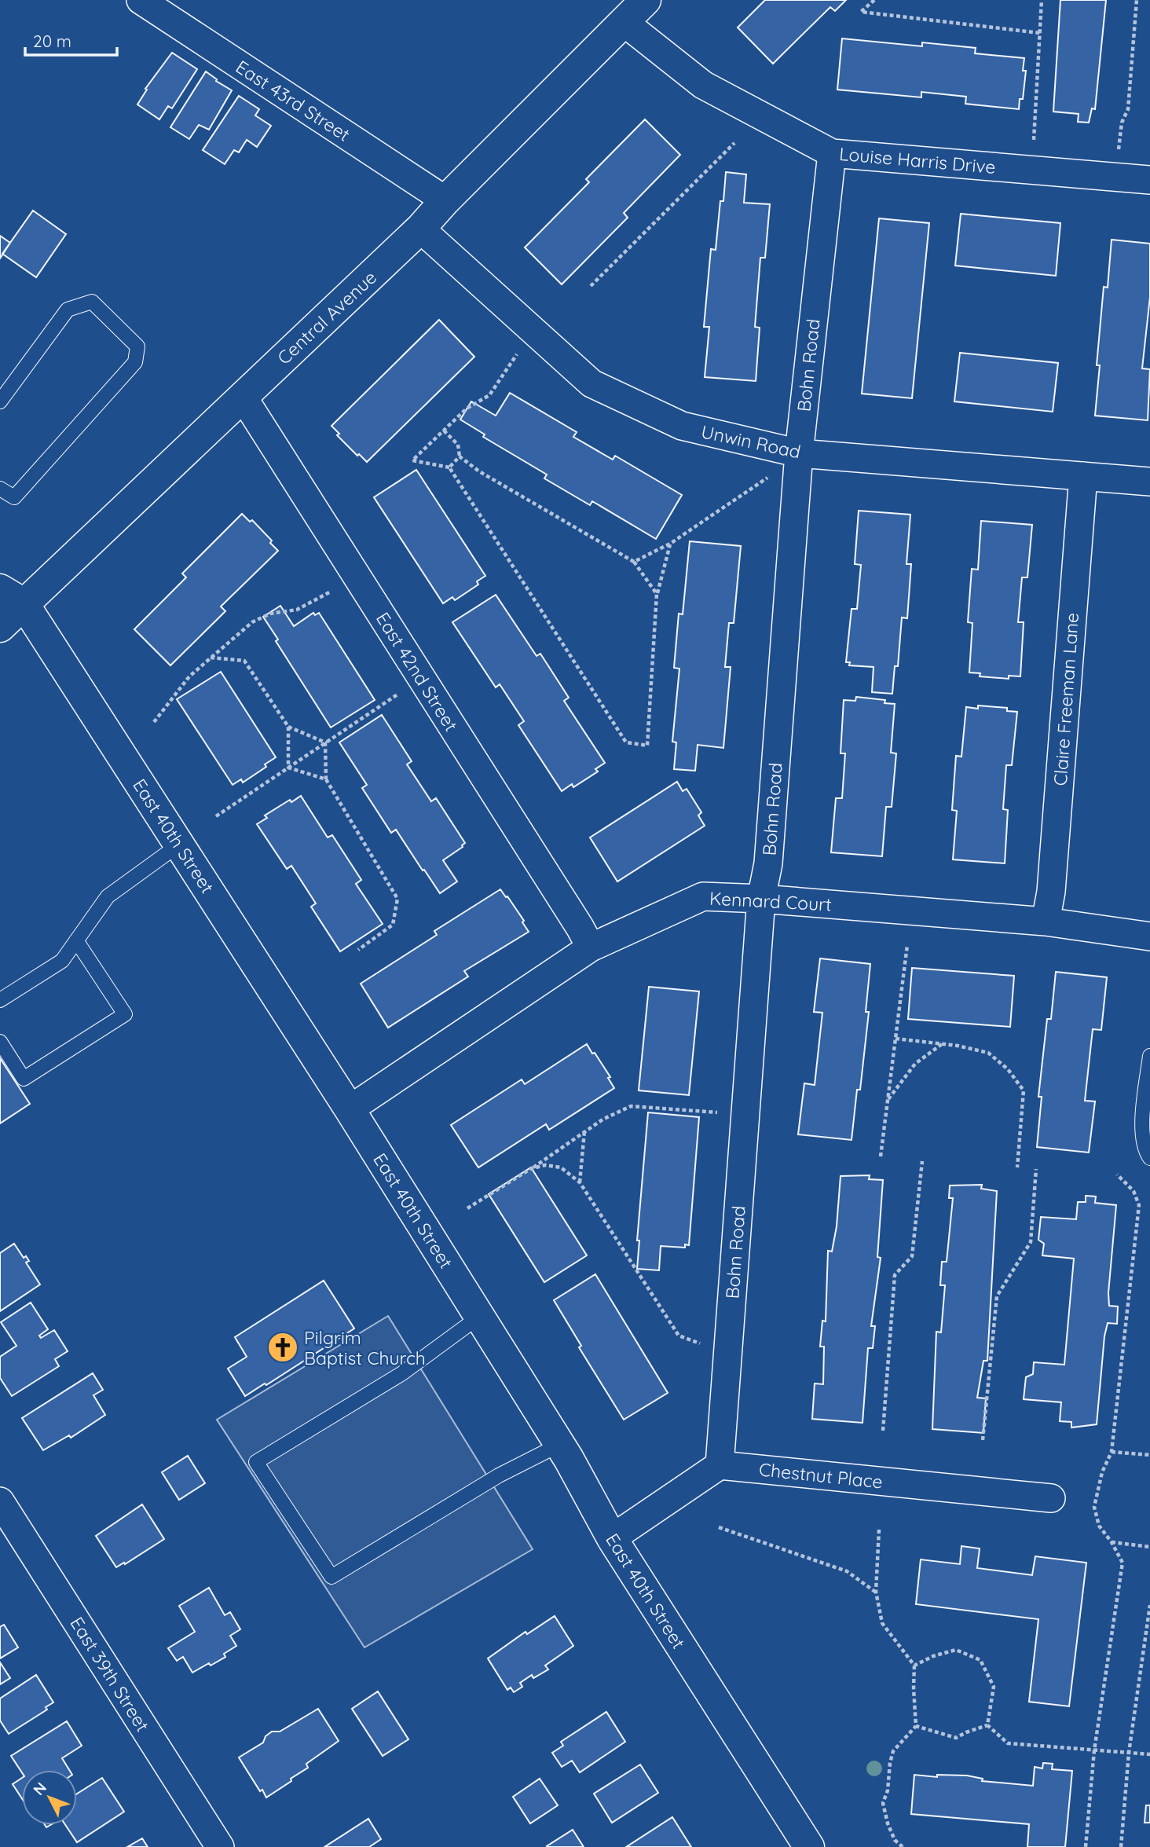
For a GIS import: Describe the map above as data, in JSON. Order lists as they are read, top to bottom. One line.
{"streets":{"street":["East 43rd Street","Louise Harris Drive","Central Avenue","Bohn Road","Unwin Road","East 42nd Street","Claire Freeman Lane","East 40th Street","Kennard Court","Chestnut Place","East 39th Street"]},"crossings":[["East 43rd Street","Central Avenue"],["Louise Harris Drive","Central Avenue"],["Louise Harris Drive","Bohn Road"],["Central Avenue","Unwin Road"],["Central Avenue","East 42nd Street"],["Central Avenue","East 40th Street"],["Bohn Road","Unwin Road"],["Bohn Road","Kennard Court"],["Bohn Road","Chestnut Place"],["Unwin Road","Claire Freeman Lane"],["East 42nd Street","Kennard Court"],["Claire Freeman Lane","Kennard Court"],["East 40th Street","Kennard Court"]],"places":{"church":["Pilgrim Baptist Church"]},"scale_bar":"20 m","north":"top left"}
